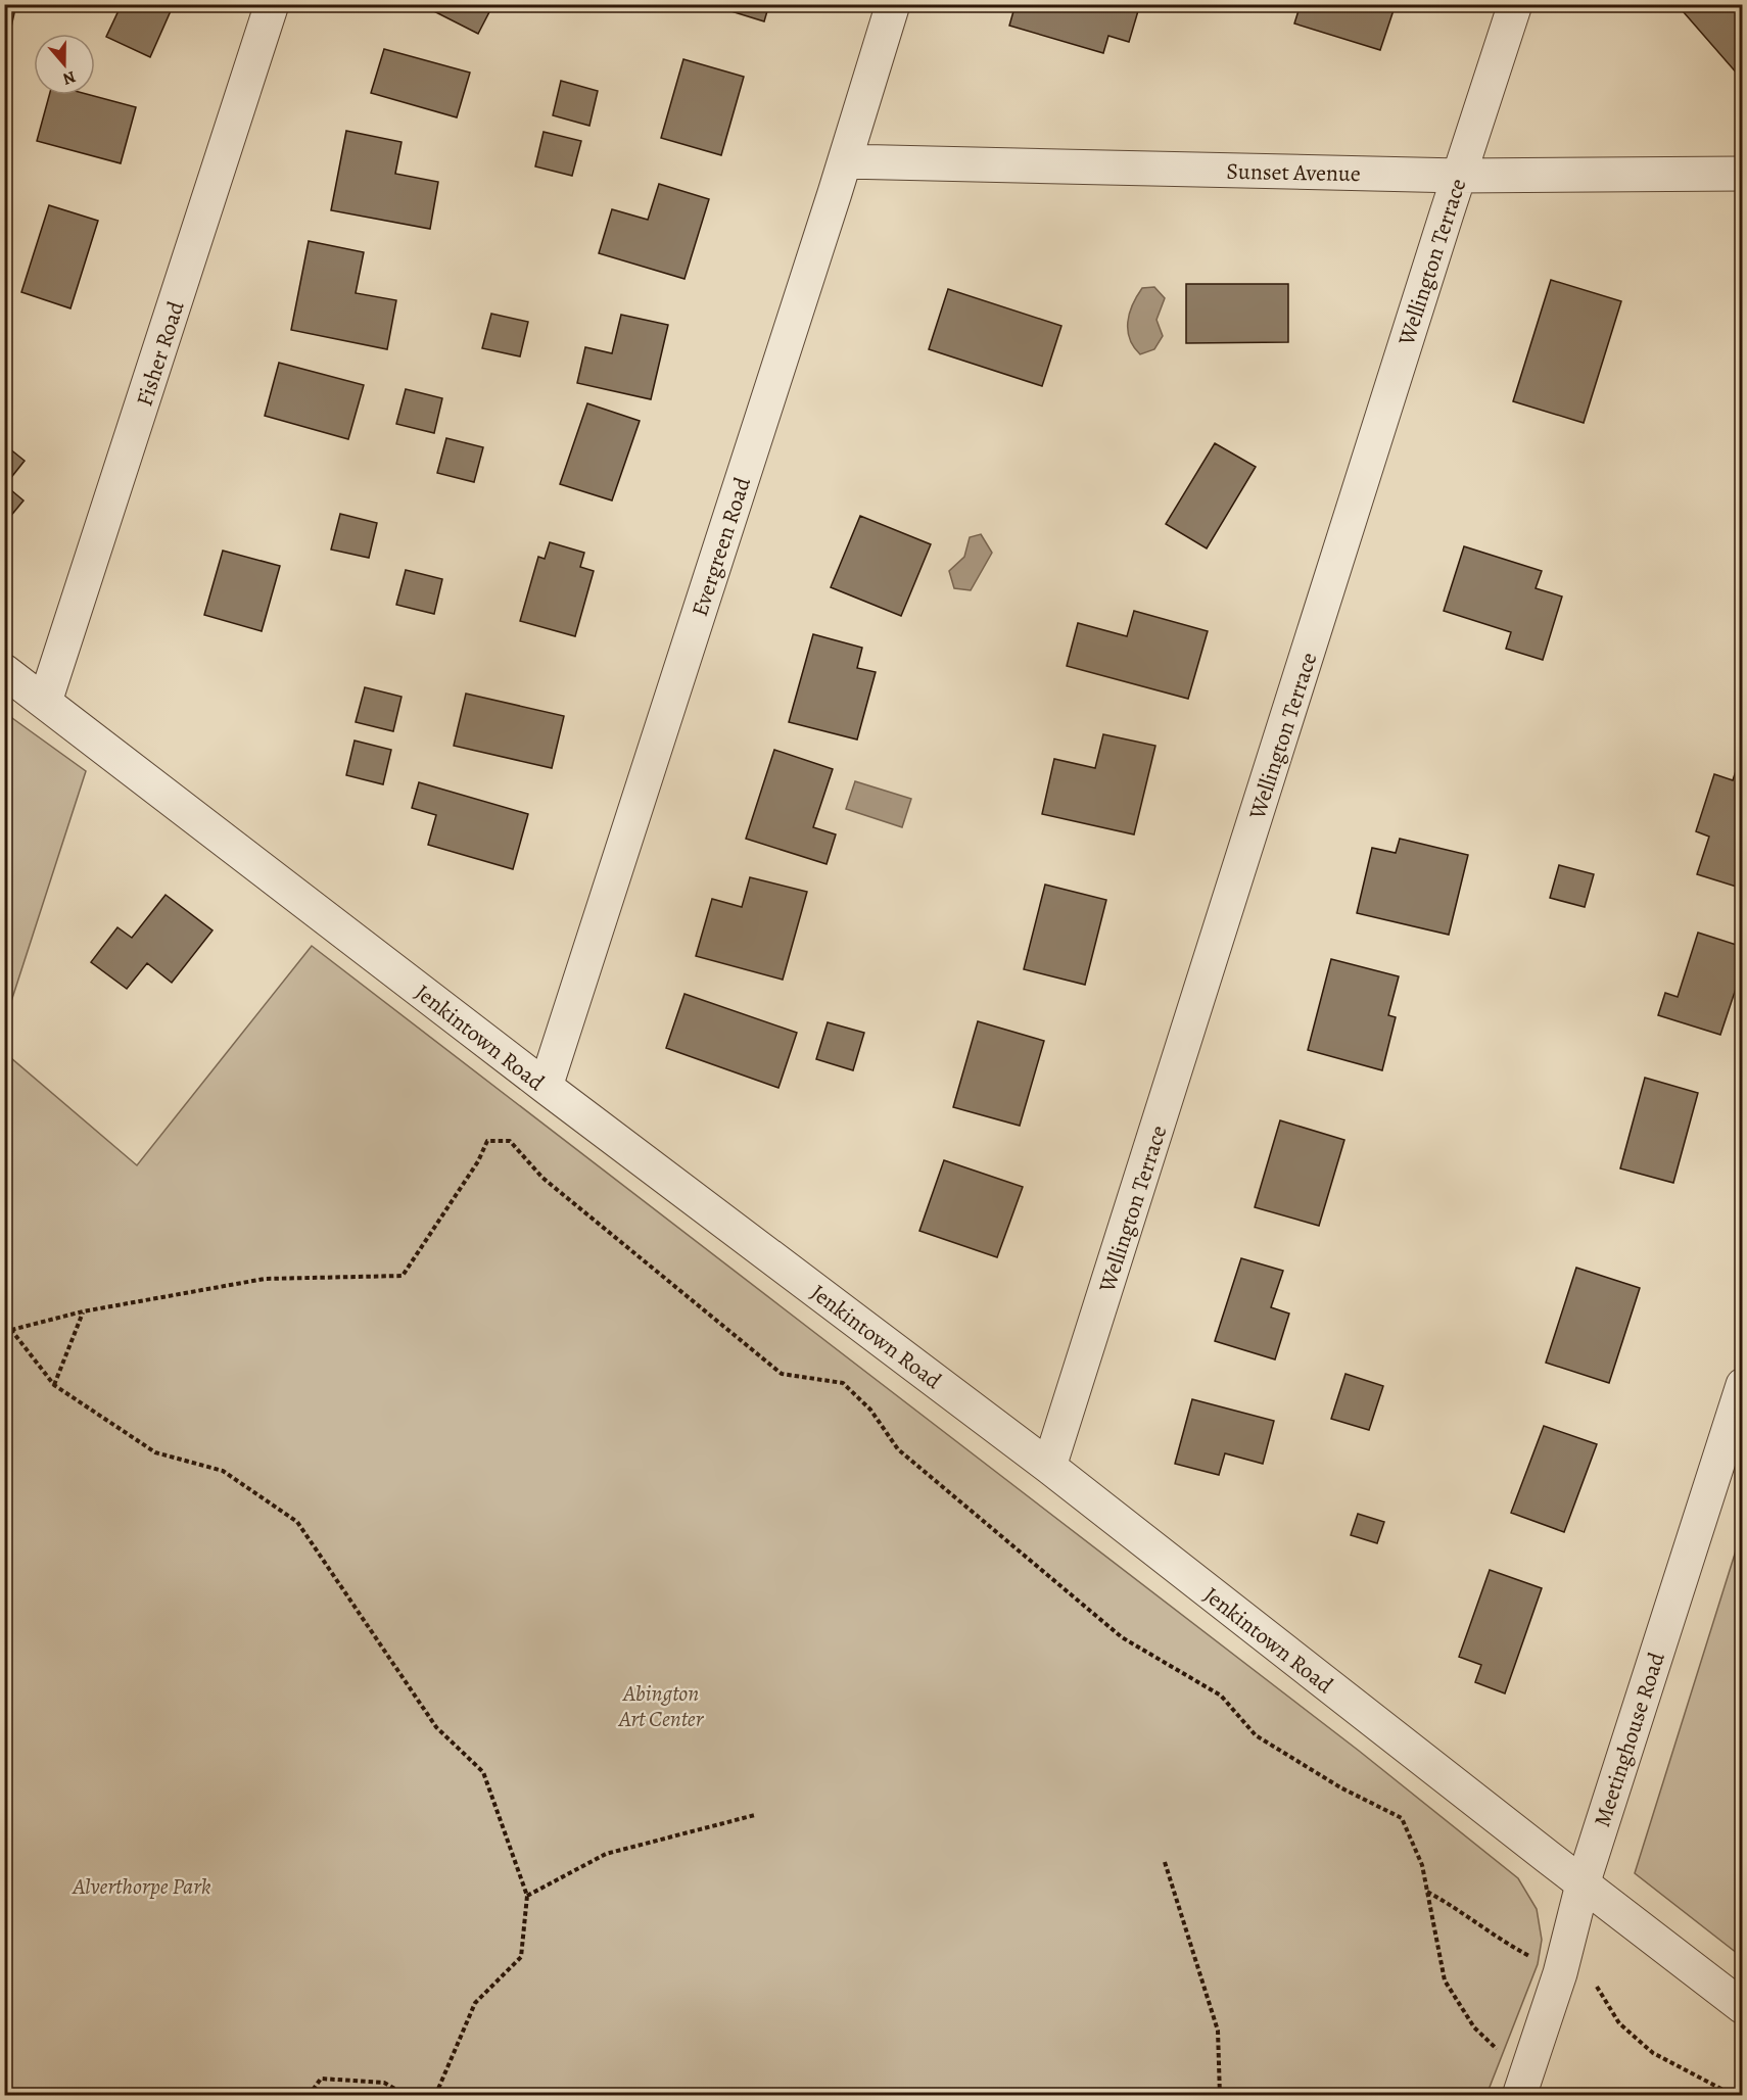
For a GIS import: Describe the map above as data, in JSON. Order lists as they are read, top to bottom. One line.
{"streets":{"street":["Sunset Avenue","Wellington Terrace","Fisher Road","Evergreen Road","Jenkintown Road","Meetinghouse Road"]},"crossings":[["Sunset Avenue","Wellington Terrace"],["Sunset Avenue","Evergreen Road"],["Wellington Terrace","Jenkintown Road"],["Fisher Road","Jenkintown Road"],["Evergreen Road","Jenkintown Road"],["Jenkintown Road","Meetinghouse Road"]],"parks":["Abington Art Center","Alverthorpe Park"],"north":"bottom"}
